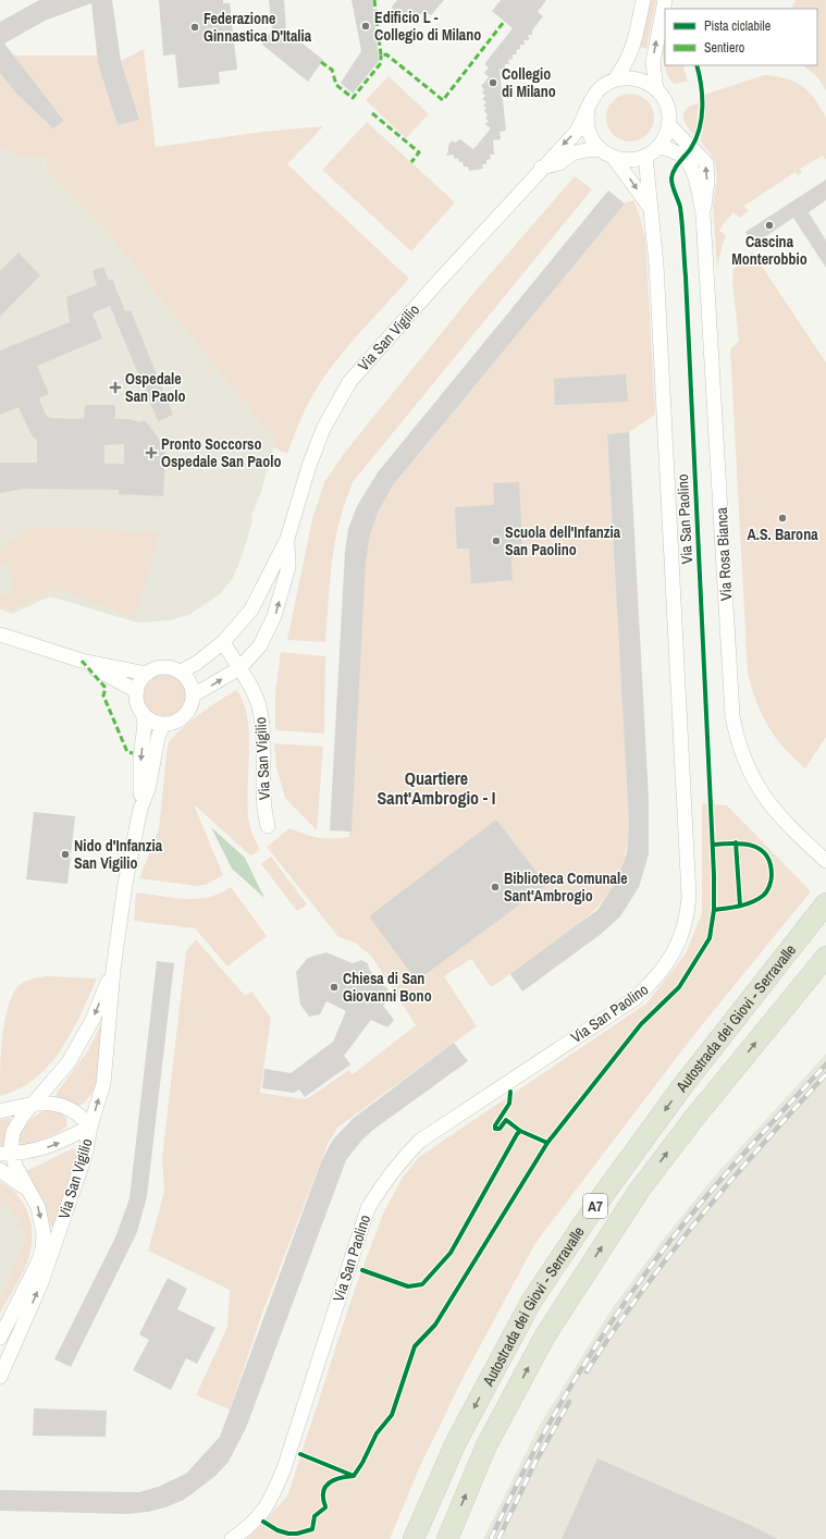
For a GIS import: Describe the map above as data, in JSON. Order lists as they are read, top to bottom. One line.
{"streets":{"highway":["Autostrada dei Giovi - Serravalle","A7"],"street":["Via San Vigilio","Via San Paolino","Via Rosa Bianca"]},"crossings":[["Via San Vigilio","Via San Paolino"],["Via San Vigilio","Via Rosa Bianca"],["Via San Paolino","Via Rosa Bianca"]],"districts":["Quartiere Sant'Ambrogio - I"],"places":{"other":["Edificio L - Collegio di Milano","Federazione Ginnastica D'Italia","Collegio di Milano","Cascina Monterobbio","A.S. Barona","Scuola dell'Infanzia San Paolino","Nido d'Infanzia San Vigilio","Biblioteca Comunale Sant'Ambrogio","Chiesa di San Giovanni Bono"],"health":["Ospedale San Paolo","Pronto Soccorso Ospedale San Paolo"]},"legend":["Pista ciclabile","Sentiero"]}
